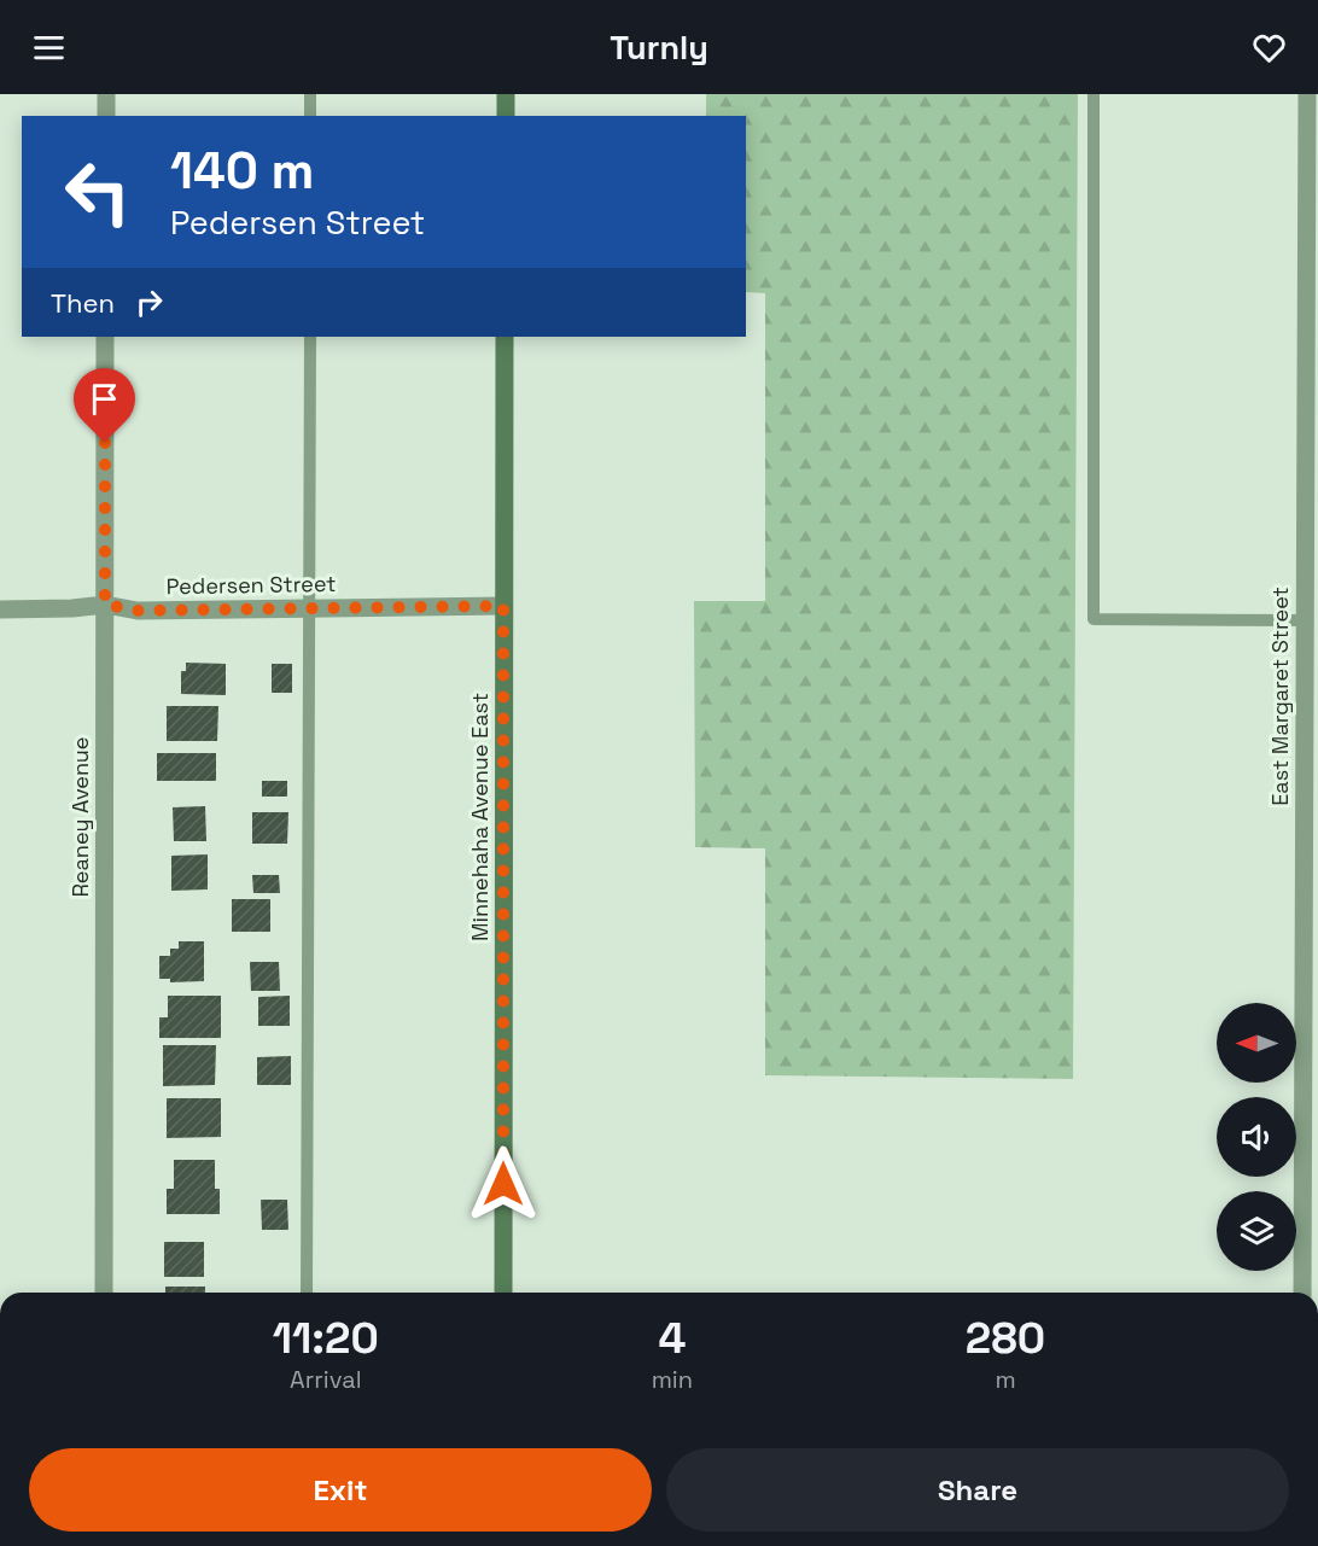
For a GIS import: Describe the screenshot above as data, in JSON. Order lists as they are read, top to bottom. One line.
{"streets":{"main road":["Minnehaha Avenue East"],"street":["Pedersen Street","East Margaret Street","Reaney Avenue"]},"crossings":[["Pedersen Street","Reaney Avenue"],["Pedersen Street","Minnehaha Avenue East"]],"north":"left","page":{"header":"Turnly","turn":["140 m","Pedersen Street"],"then":"Then","eta":["11:20","Arrival","4","min","280","m"],"buttons":["Exit","Share"]}}
